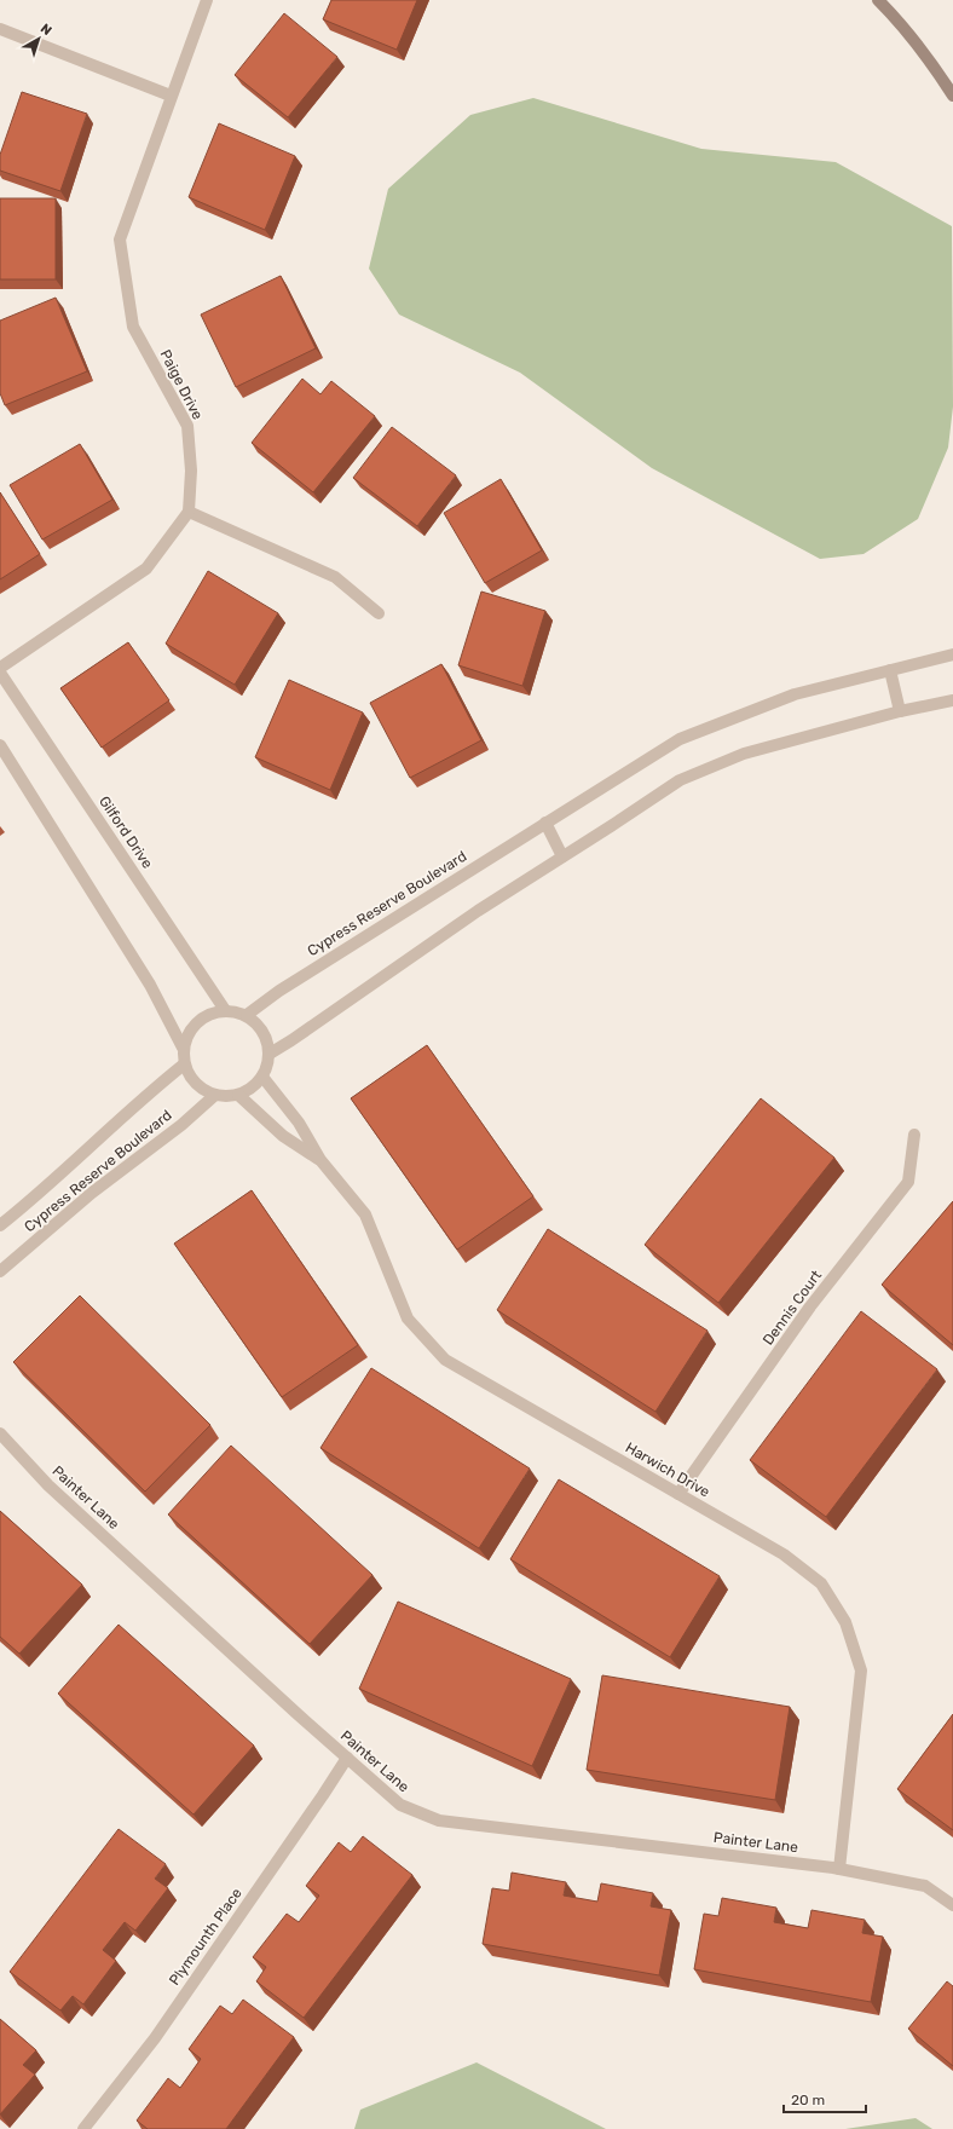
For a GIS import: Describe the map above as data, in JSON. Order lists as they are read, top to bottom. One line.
{"streets":{"street":["Paige Drive","Gilford Drive","Cypress Reserve Boulevard","Dennis Court","Harwich Drive","Painter Lane","Plymounth Place"]},"crossings":[["Gilford Drive","Cypress Reserve Boulevard"],["Gilford Drive","Harwich Drive"],["Cypress Reserve Boulevard","Harwich Drive"],["Dennis Court","Harwich Drive"],["Harwich Drive","Painter Lane"],["Painter Lane","Plymounth Place"]],"scale_bar":"20 m","north":"top right"}
